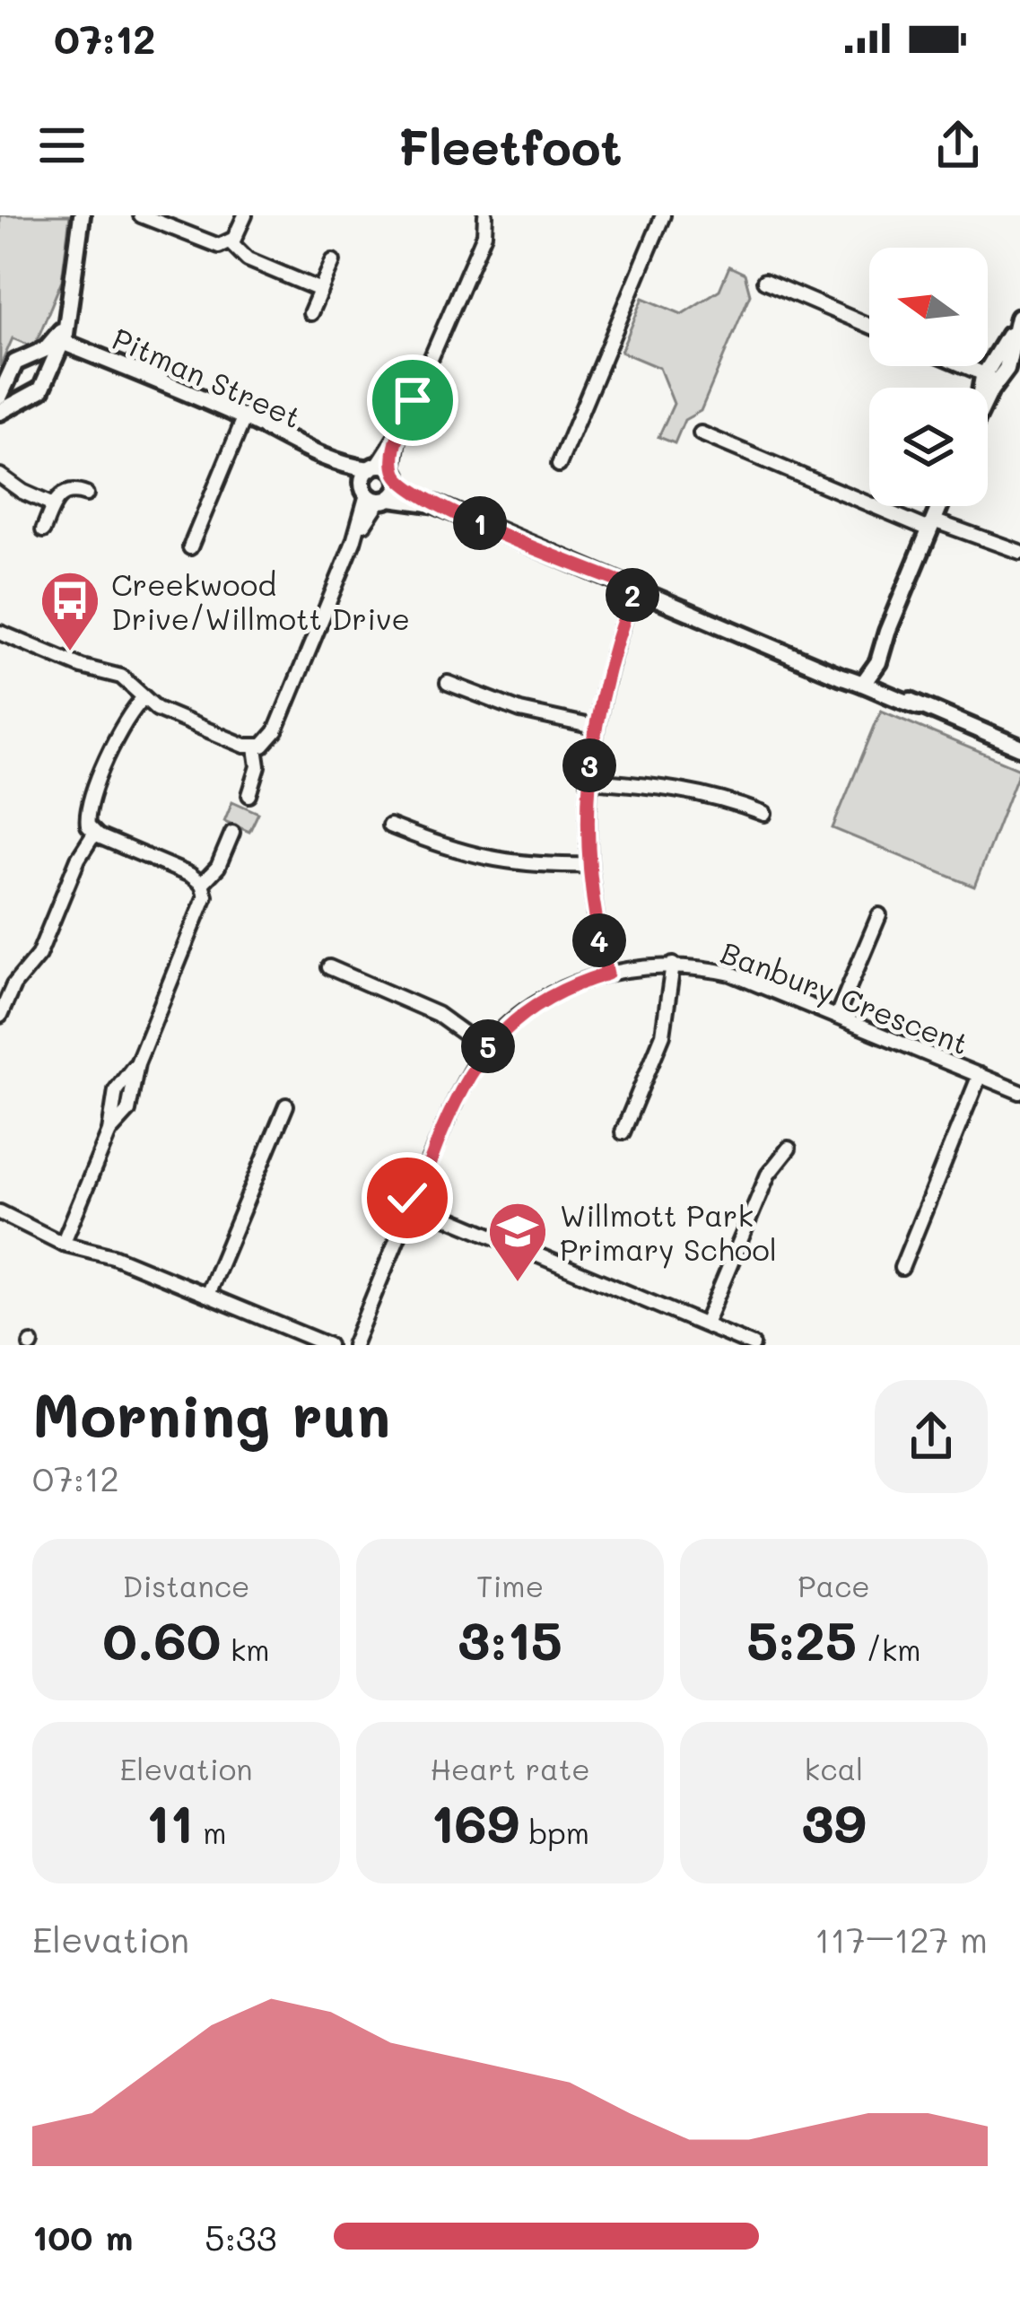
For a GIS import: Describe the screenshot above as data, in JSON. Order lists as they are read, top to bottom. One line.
{"streets":{"street":["Pitman Street","Banbury Crescent"]},"places":{"bus stop":["Creekwood Drive/Willmott Drive"],"school or university":["Willmott Park Primary School"]},"north":"left","page":{"status":"07:12","header":"Fleetfoot","pins":["1","2","3","4","5"],"heading":["Morning run","07:12"],"stats":[["Distance","0.60 km"],["Time","3:15"],["Pace","5:25 /km"],["Elevation","11 m"],["Heart rate","169 bpm"],["kcal","39"]],"chart":["Elevation","117–127 m"],"list":[{"name":"100 m","note":"5:33"}]}}
